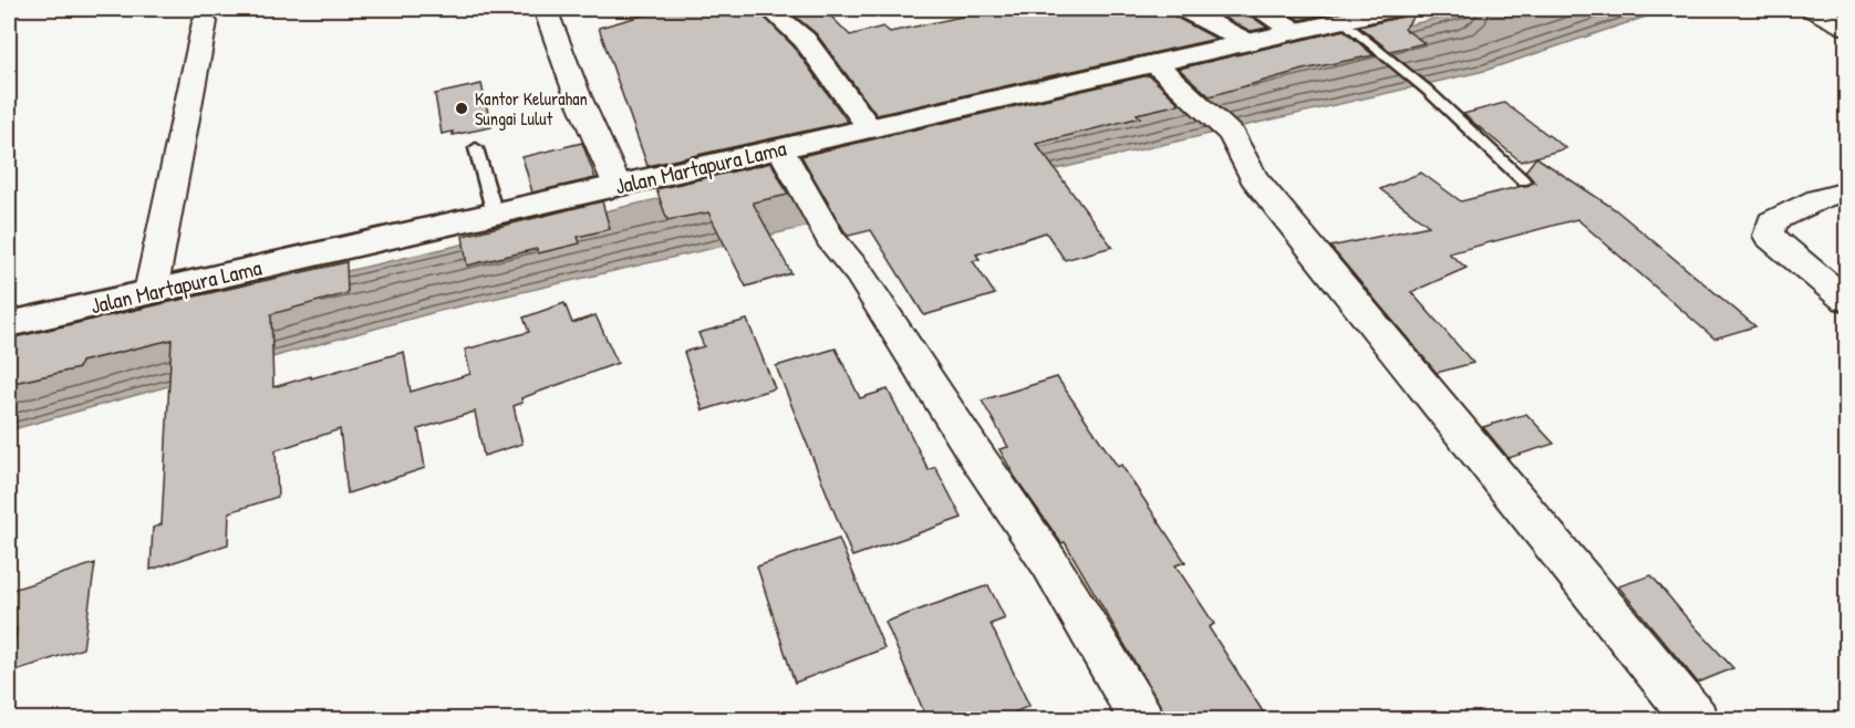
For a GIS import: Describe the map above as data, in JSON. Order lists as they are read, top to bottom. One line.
{"streets":{"main road":["Jalan Martapura Lama"]},"places":["Kantor Kelurahan Sungai Lulut"]}
